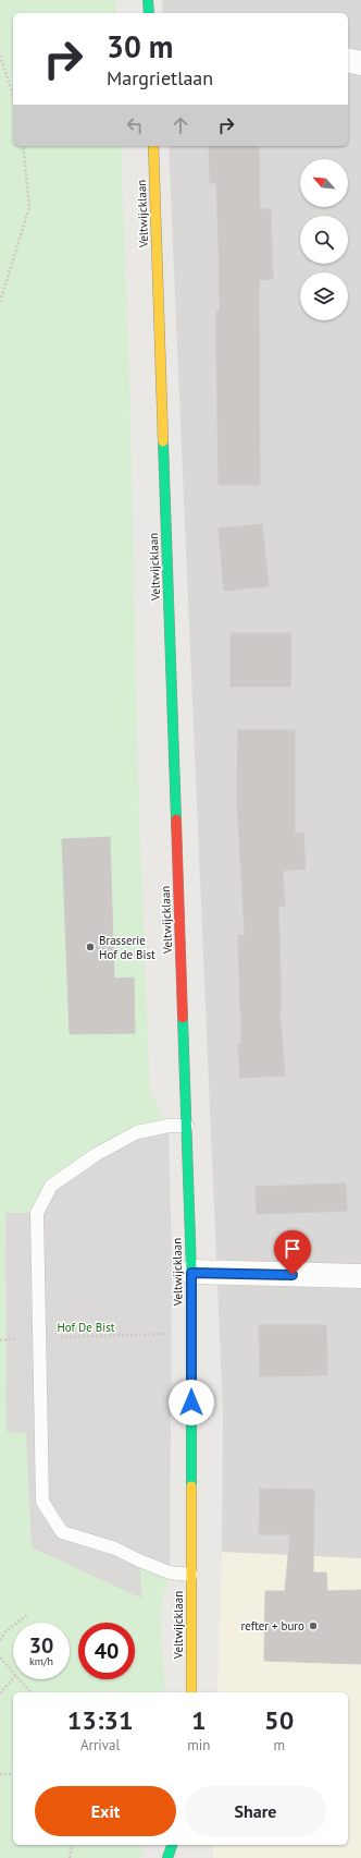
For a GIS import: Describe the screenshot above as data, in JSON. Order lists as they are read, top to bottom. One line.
{"streets":{"street":["Veltwijcklaan"]},"parks":["Hof De Bist"],"places":["Brasserie Hof de Bist","refter + buro"],"north":"top left","page":{"turn":["30 m","Margrietlaan"],"speed":"30 km/h","limit":"40","eta":["13:31","Arrival","1","min","50","m"],"buttons":["Exit","Share"]}}
